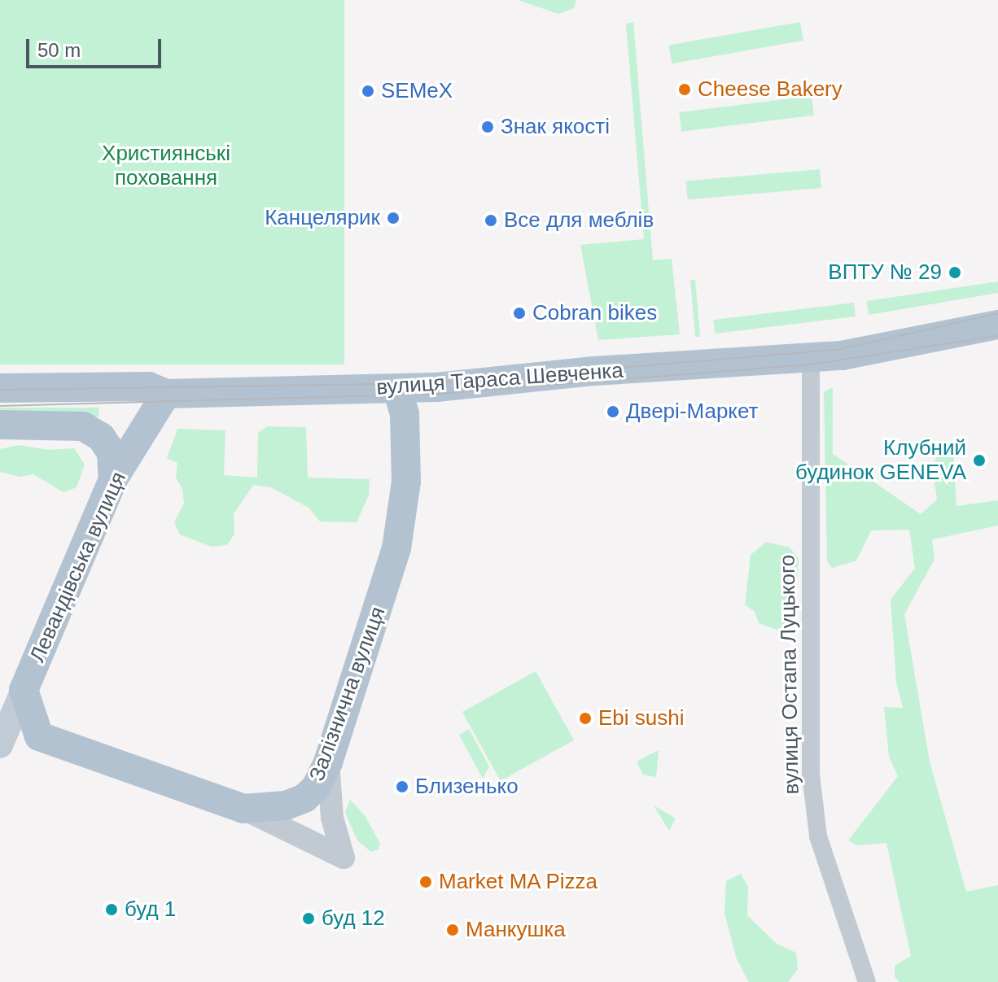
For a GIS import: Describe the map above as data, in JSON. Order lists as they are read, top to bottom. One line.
{"streets":{"main road":["вулиця Тараса Шевченка","Левандівська вулиця","Залізнична вулиця"],"street":["вулиця Остапа Луцького"]},"crossings":[["вулиця Тараса Шевченка","Левандівська вулиця"],["вулиця Тараса Шевченка","вулиця Остапа Луцького"],["вулиця Тараса Шевченка","Залізнична вулиця"]],"parks":["Християнські поховання"],"places":["Cheese Bakery","SEMeX","Знак якості","Канцелярик","Все для меблів","ВПТУ № 29","Cobran bikes","Двері-Маркет","Клубний будинок GENEVA","Ebi sushi","Близенько","Market MA Pizza","буд 1","буд 12","Манкушка"],"scale_bar":"50 m"}
